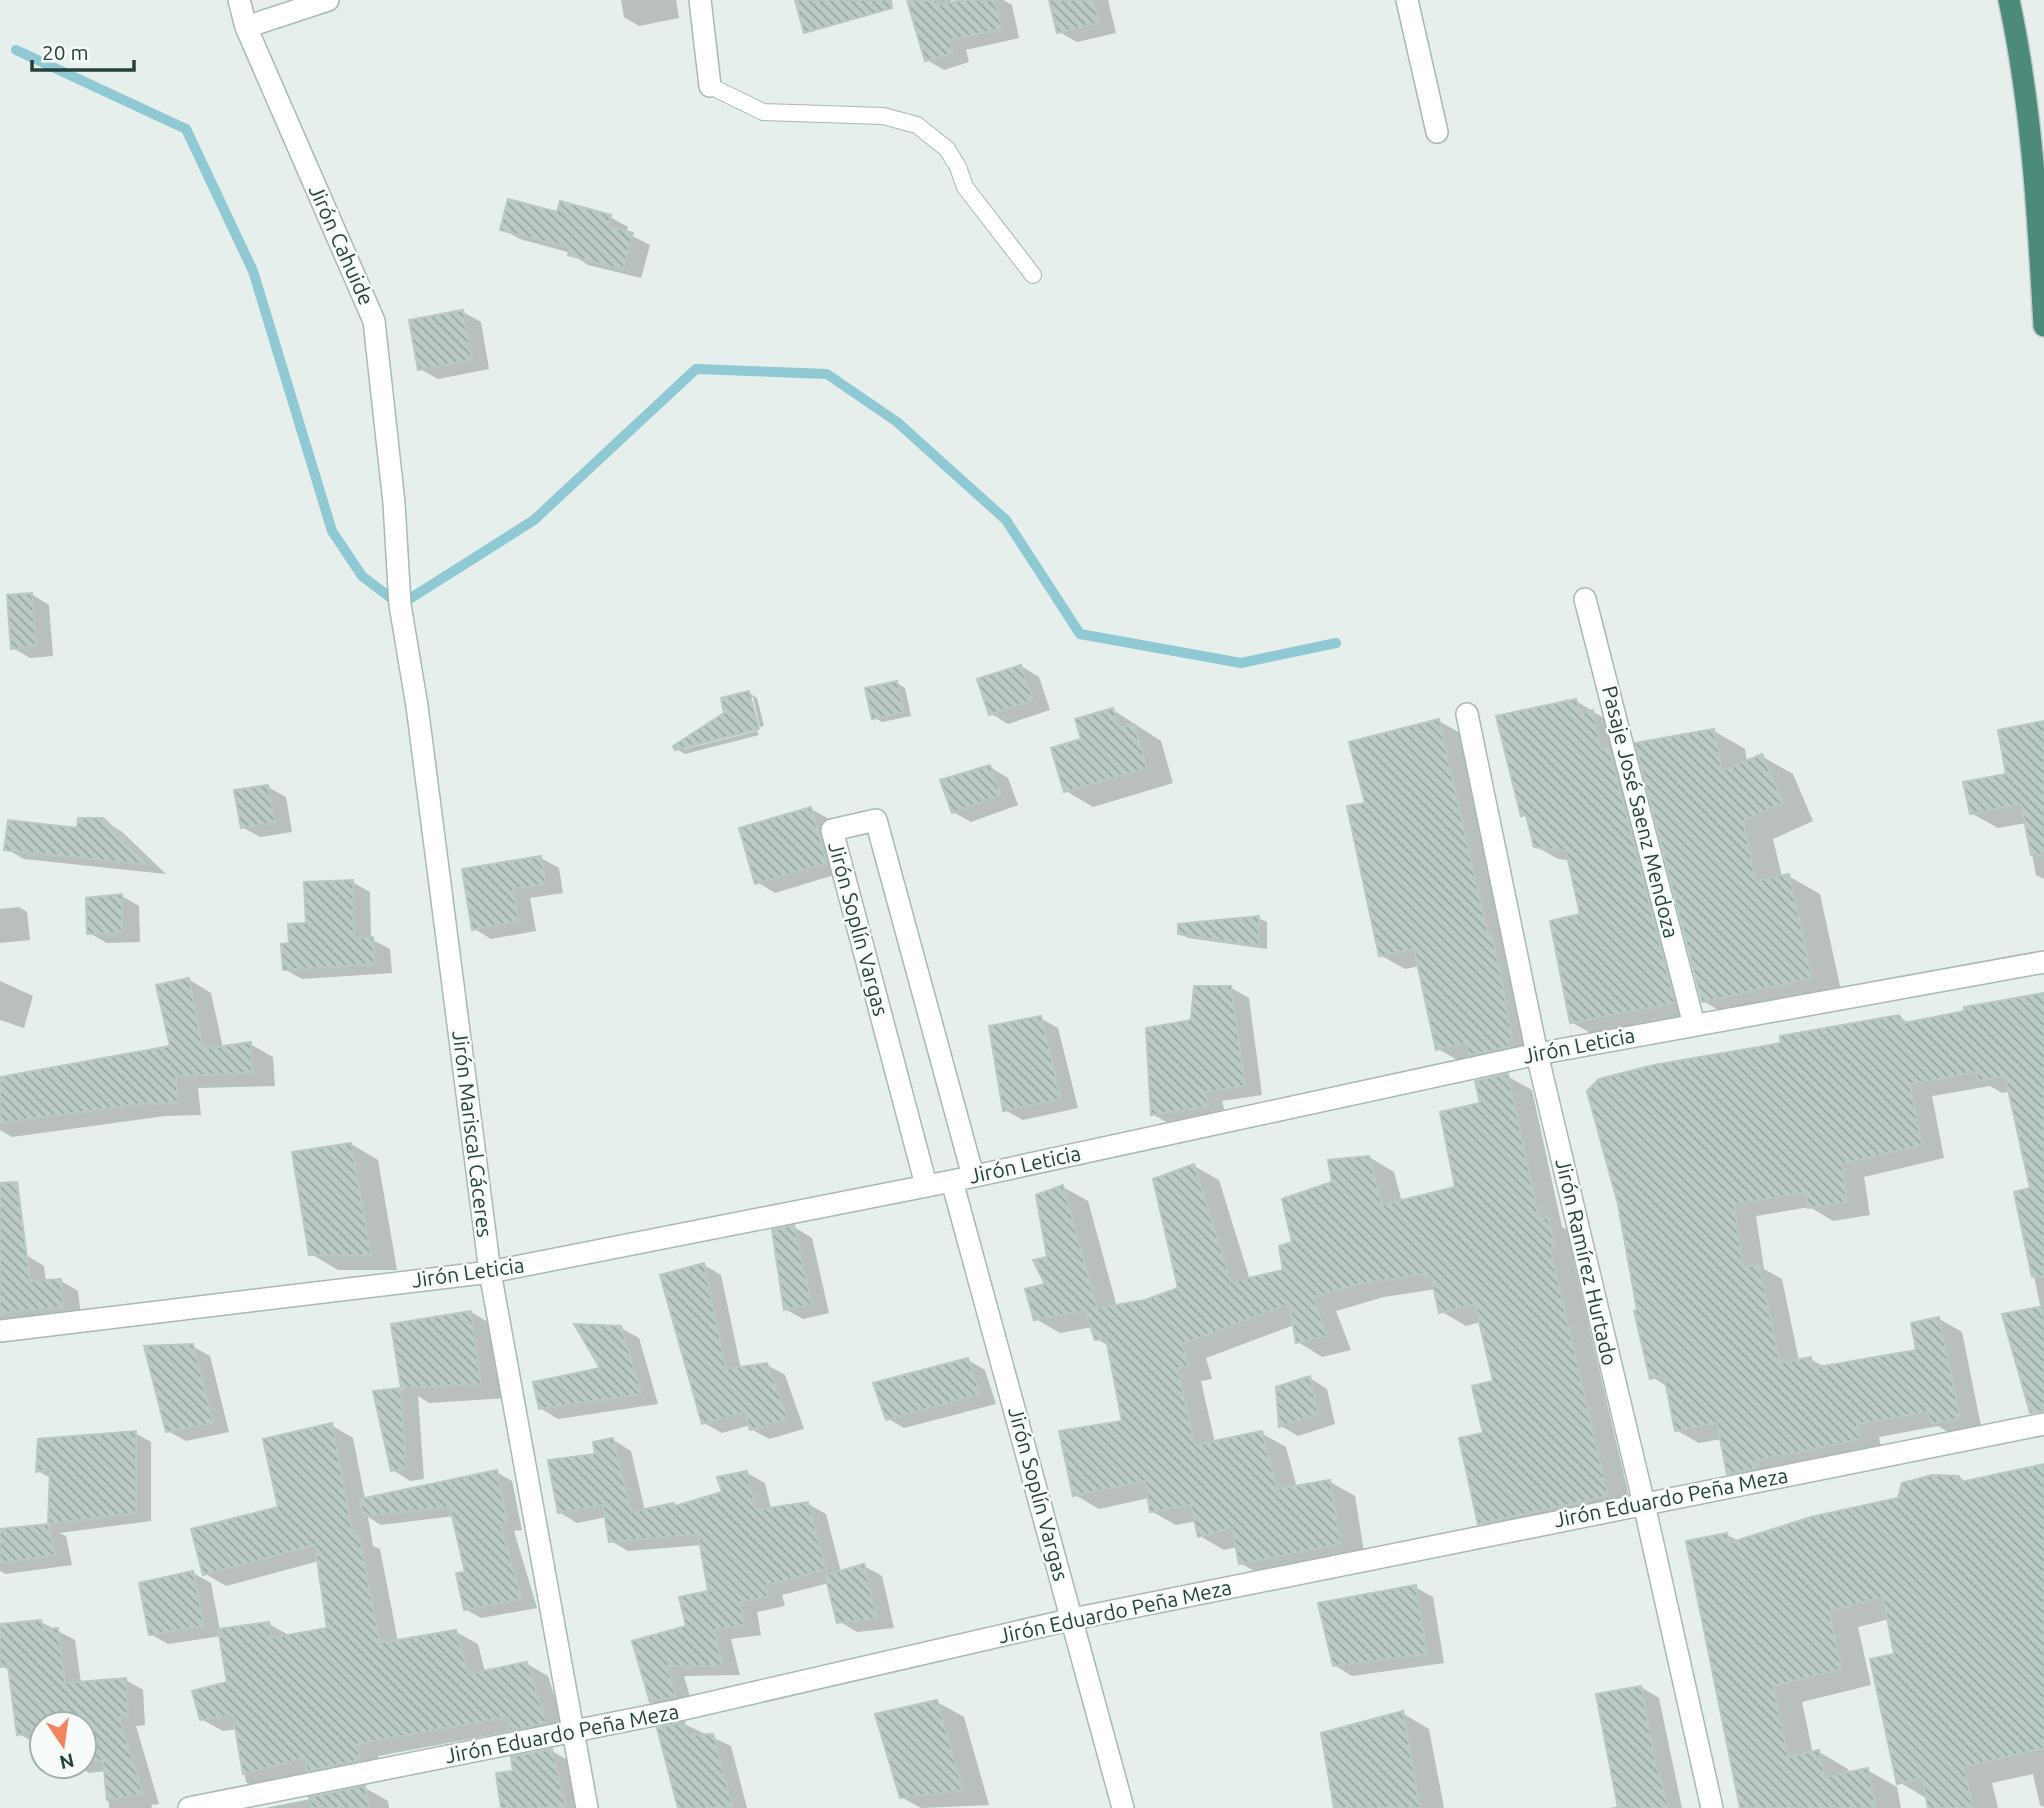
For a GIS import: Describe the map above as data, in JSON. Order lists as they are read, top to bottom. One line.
{"streets":{"street":["Jirón Cahuide","Pasaje José Saenz Mendoza","Jirón Soplín Vargas","Jirón Leticia","Jirón Mariscal Cáceres","Jirón Ramírez Hurtado","Jirón Eduardo Peña Meza"]},"crossings":[["Jirón Cahuide","Jirón Mariscal Cáceres"],["Pasaje José Saenz Mendoza","Jirón Leticia"],["Jirón Soplín Vargas","Jirón Leticia"],["Jirón Soplín Vargas","Jirón Eduardo Peña Meza"],["Jirón Leticia","Jirón Mariscal Cáceres"],["Jirón Leticia","Jirón Ramírez Hurtado"],["Jirón Mariscal Cáceres","Jirón Eduardo Peña Meza"],["Jirón Ramírez Hurtado","Jirón Eduardo Peña Meza"]],"scale_bar":"20 m","north":"bottom"}
